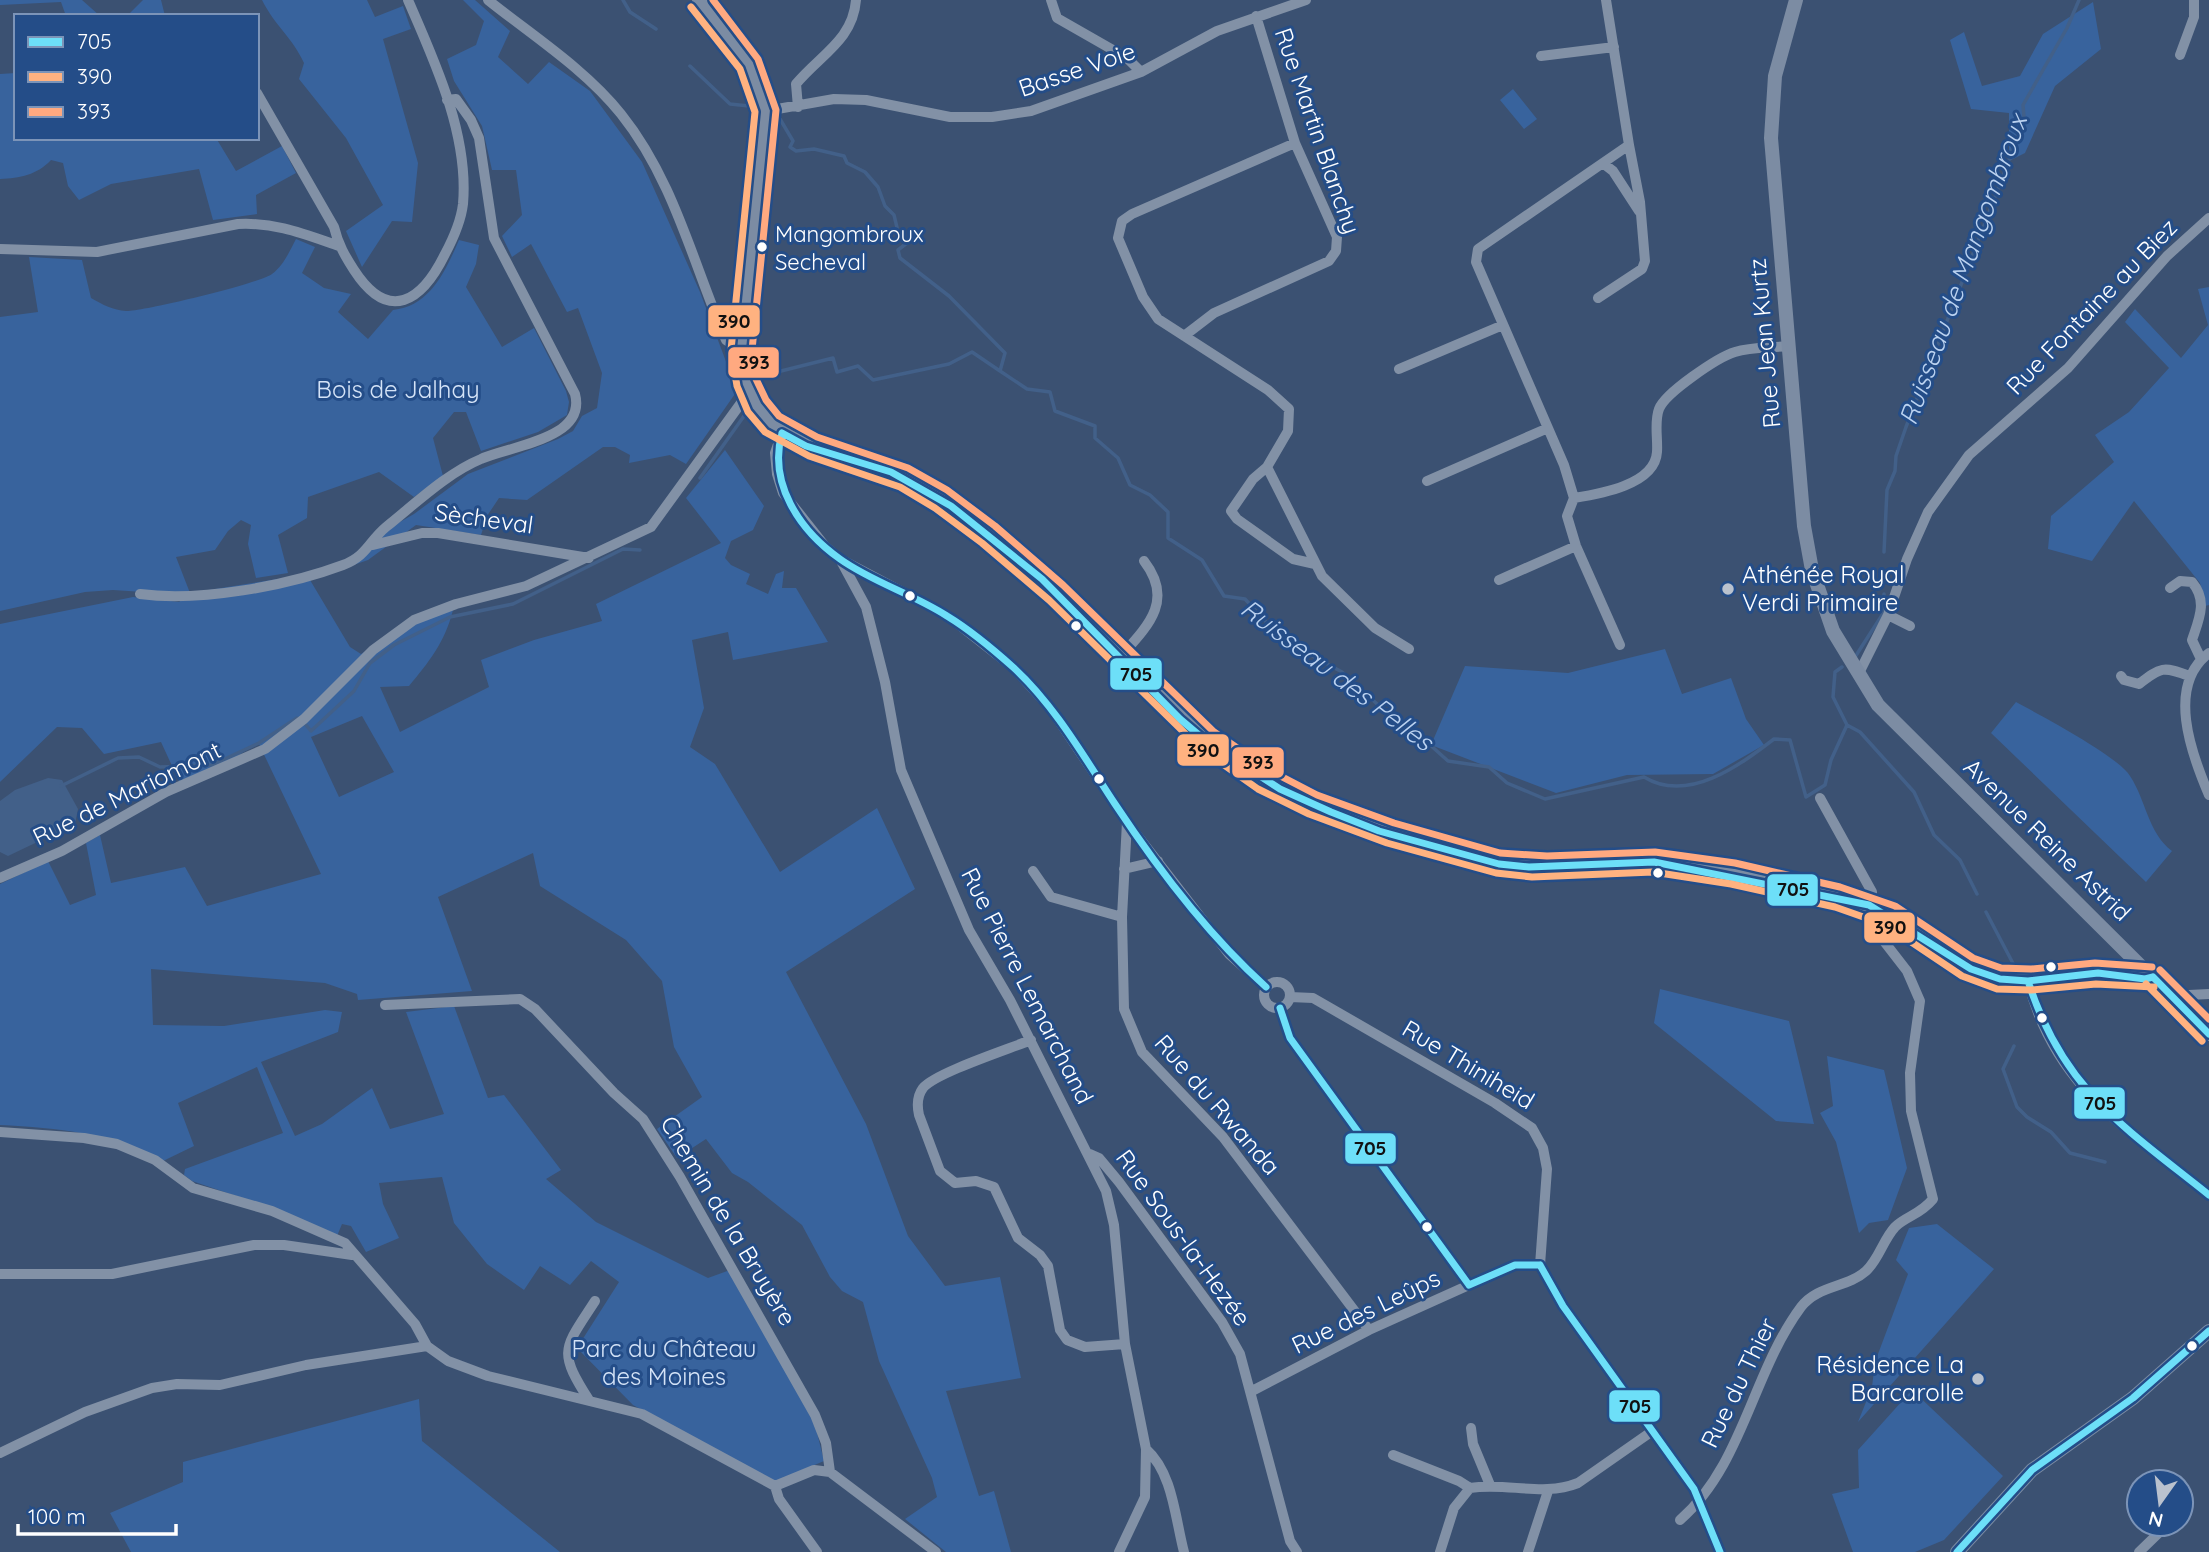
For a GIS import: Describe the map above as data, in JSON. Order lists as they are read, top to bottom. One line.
{"streets":{"main road":["Rue Jean Kurtz","Avenue Reine Astrid"],"street":["Basse Voie","Rue Martin Blanchy","Rue Fontaine au Biez","Sècheval","Rue de Mariomont","Rue Pierre Lemarchand","Rue Thiniheid","Rue du Rwanda","Chemin de la Bruyère","Rue Sous-la-Hezée","Rue des Leûps","Rue du Thier"]},"crossings":[["Basse Voie","Rue Martin Blanchy"],["Rue Fontaine au Biez","Rue Jean Kurtz"],["Rue Fontaine au Biez","Avenue Reine Astrid"],["Rue Jean Kurtz","Avenue Reine Astrid"],["Sècheval","Rue de Mariomont"],["Rue Pierre Lemarchand","Rue Thiniheid"],["Rue Pierre Lemarchand","Rue Sous-la-Hezée"],["Rue Thiniheid","Rue du Rwanda"],["Rue Thiniheid","Rue des Leûps"],["Rue du Rwanda","Rue des Leûps"],["Rue Sous-la-Hezée","Rue des Leûps"]],"water":["Ruisseau de Mangombroux","Ruisseau des Pelles"],"parks":["Bois de Jalhay","Parc du Château des Moines"],"places":["Mangombroux Secheval","Athénée Royal Verdi Primaire","Résidence La Barcarolle"],"lines":["transit line 393","transit line 390","transit line 705"],"legend":["705","390","393"],"scale_bar":"100 m","north":"bottom"}
